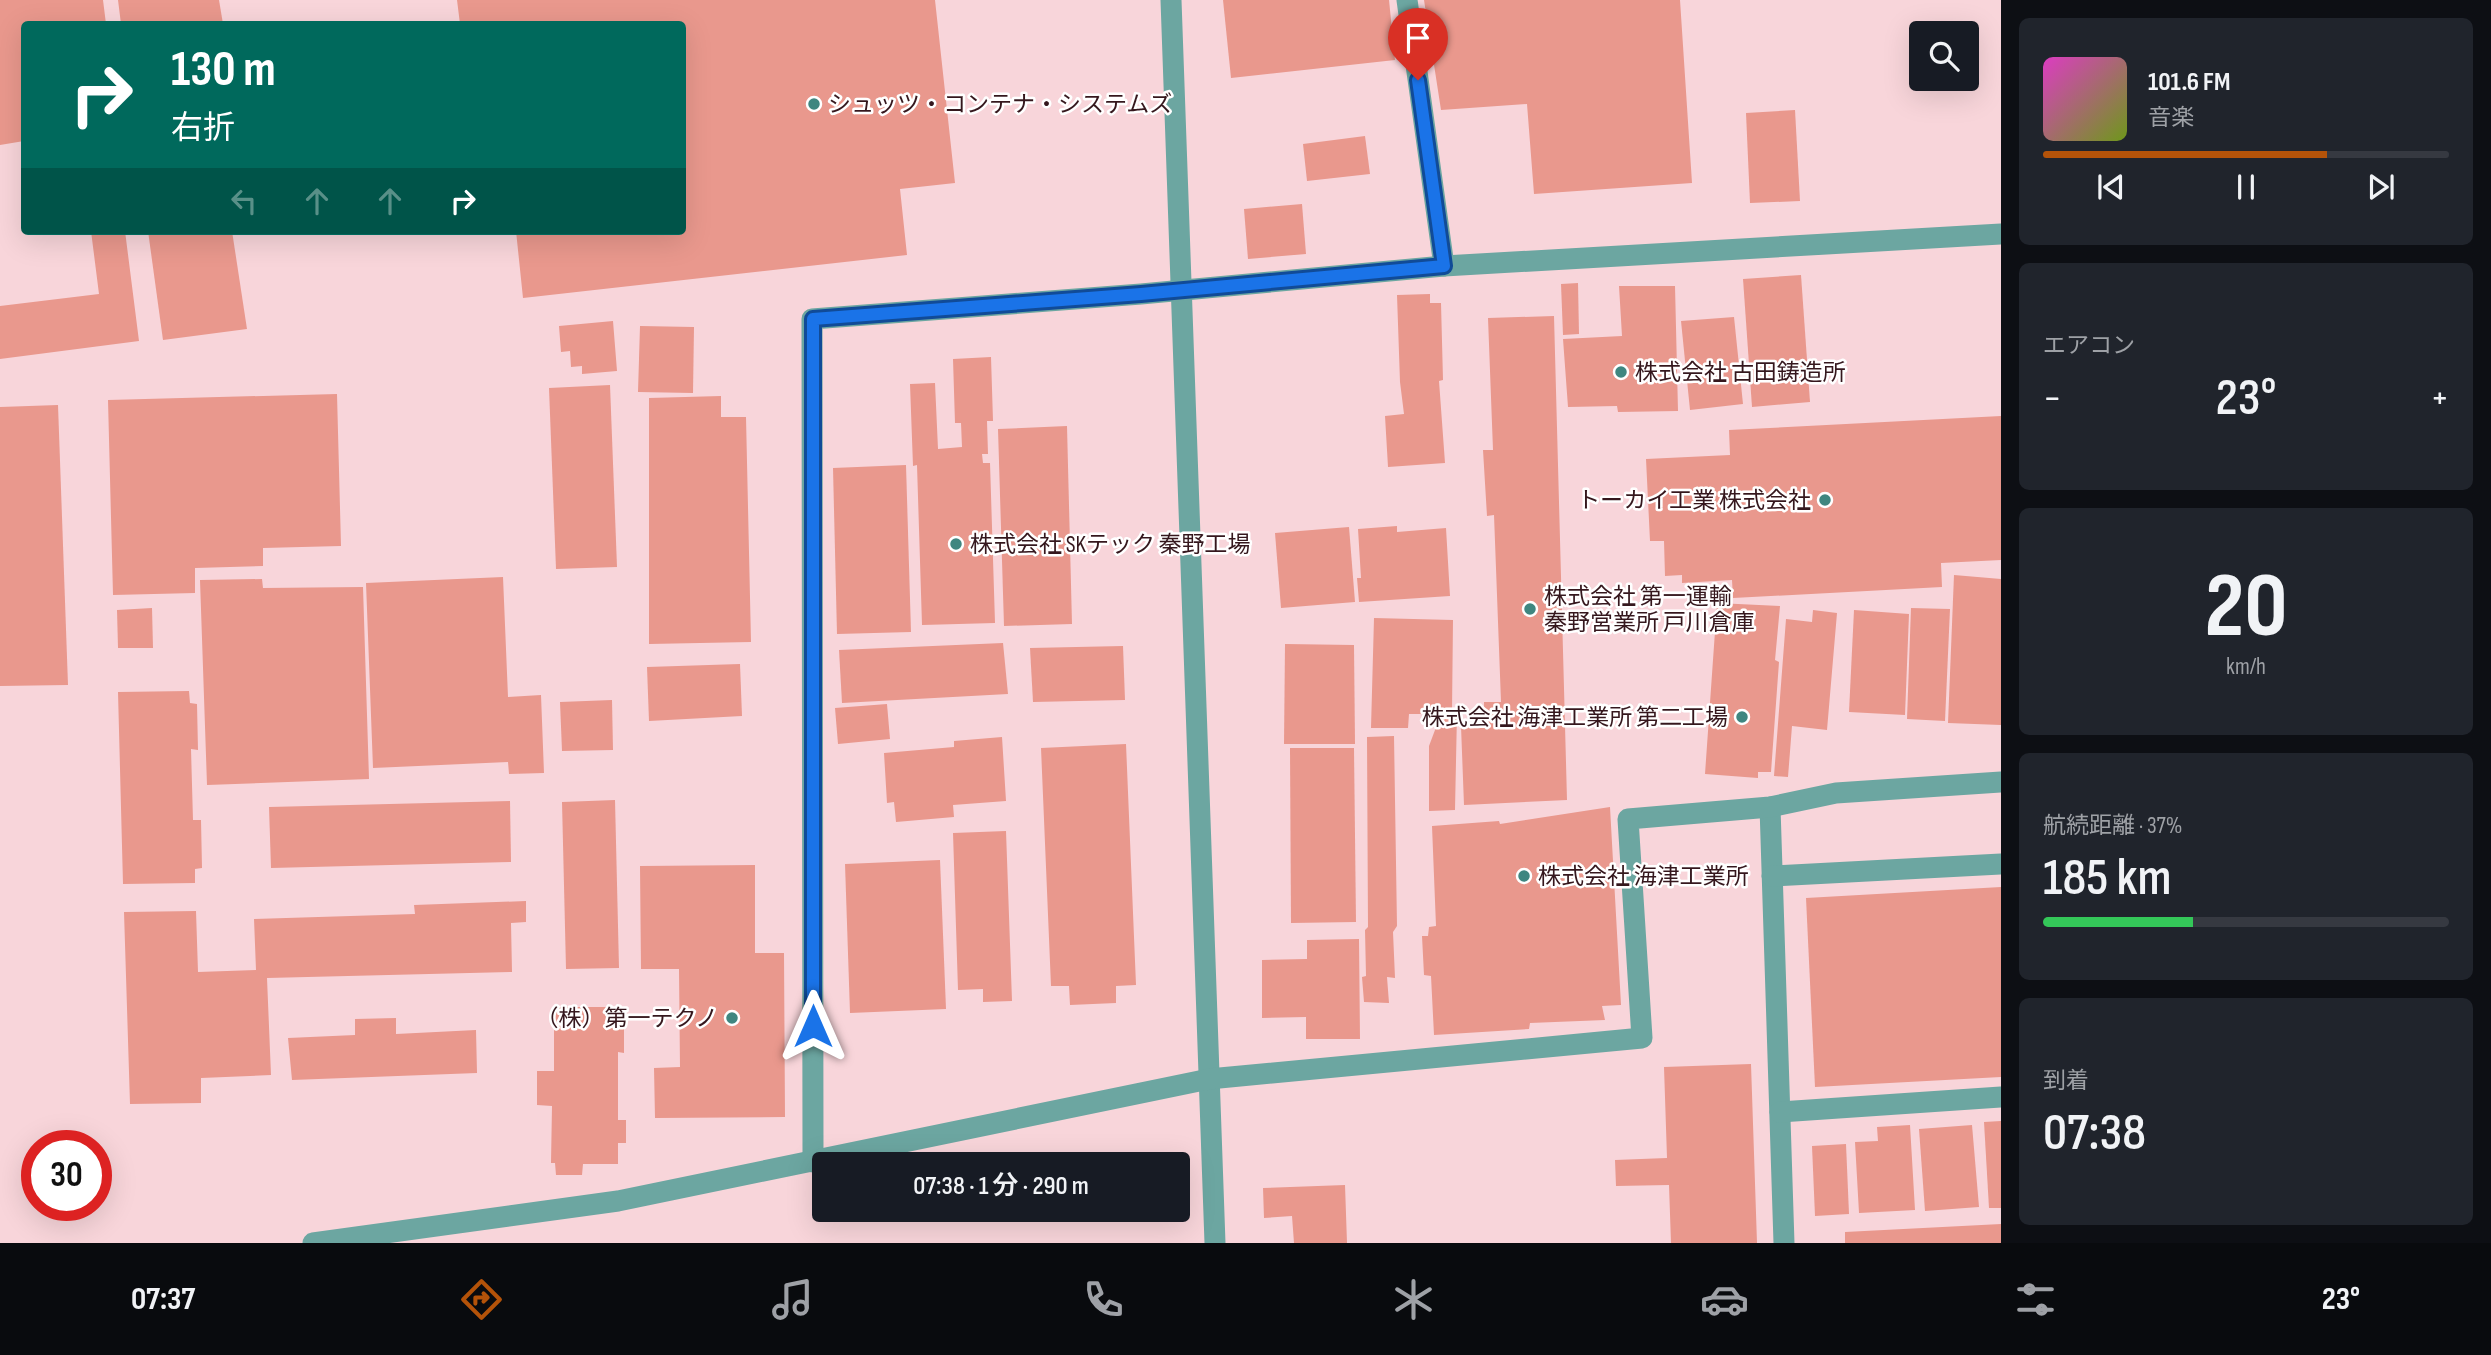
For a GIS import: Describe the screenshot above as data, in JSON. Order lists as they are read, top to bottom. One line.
{"places":["シュッツ・コンテナ・システムズ","株式会社 古田鋳造所","トーカイ工業 株式会社","株式会社 SKテック 秦野工場","株式会社 第一運輸 秦野営業所 戸川倉庫","株式会社 海津工業所 第二工場","株式会社 海津工業所","（株）第一テクノ"],"page":{"turn":["130 m","右折"],"song":["101.6 FM","音楽"],"tile":["エアコン",["20","km/h"],["航続距離 · 37%","185 km"],["到着","07:38"]],"heat":["−","23°","+"],"limit":"30","trip":"07:38 · 1 分 · 290 m","tabs":["07:37","23°"]}}
